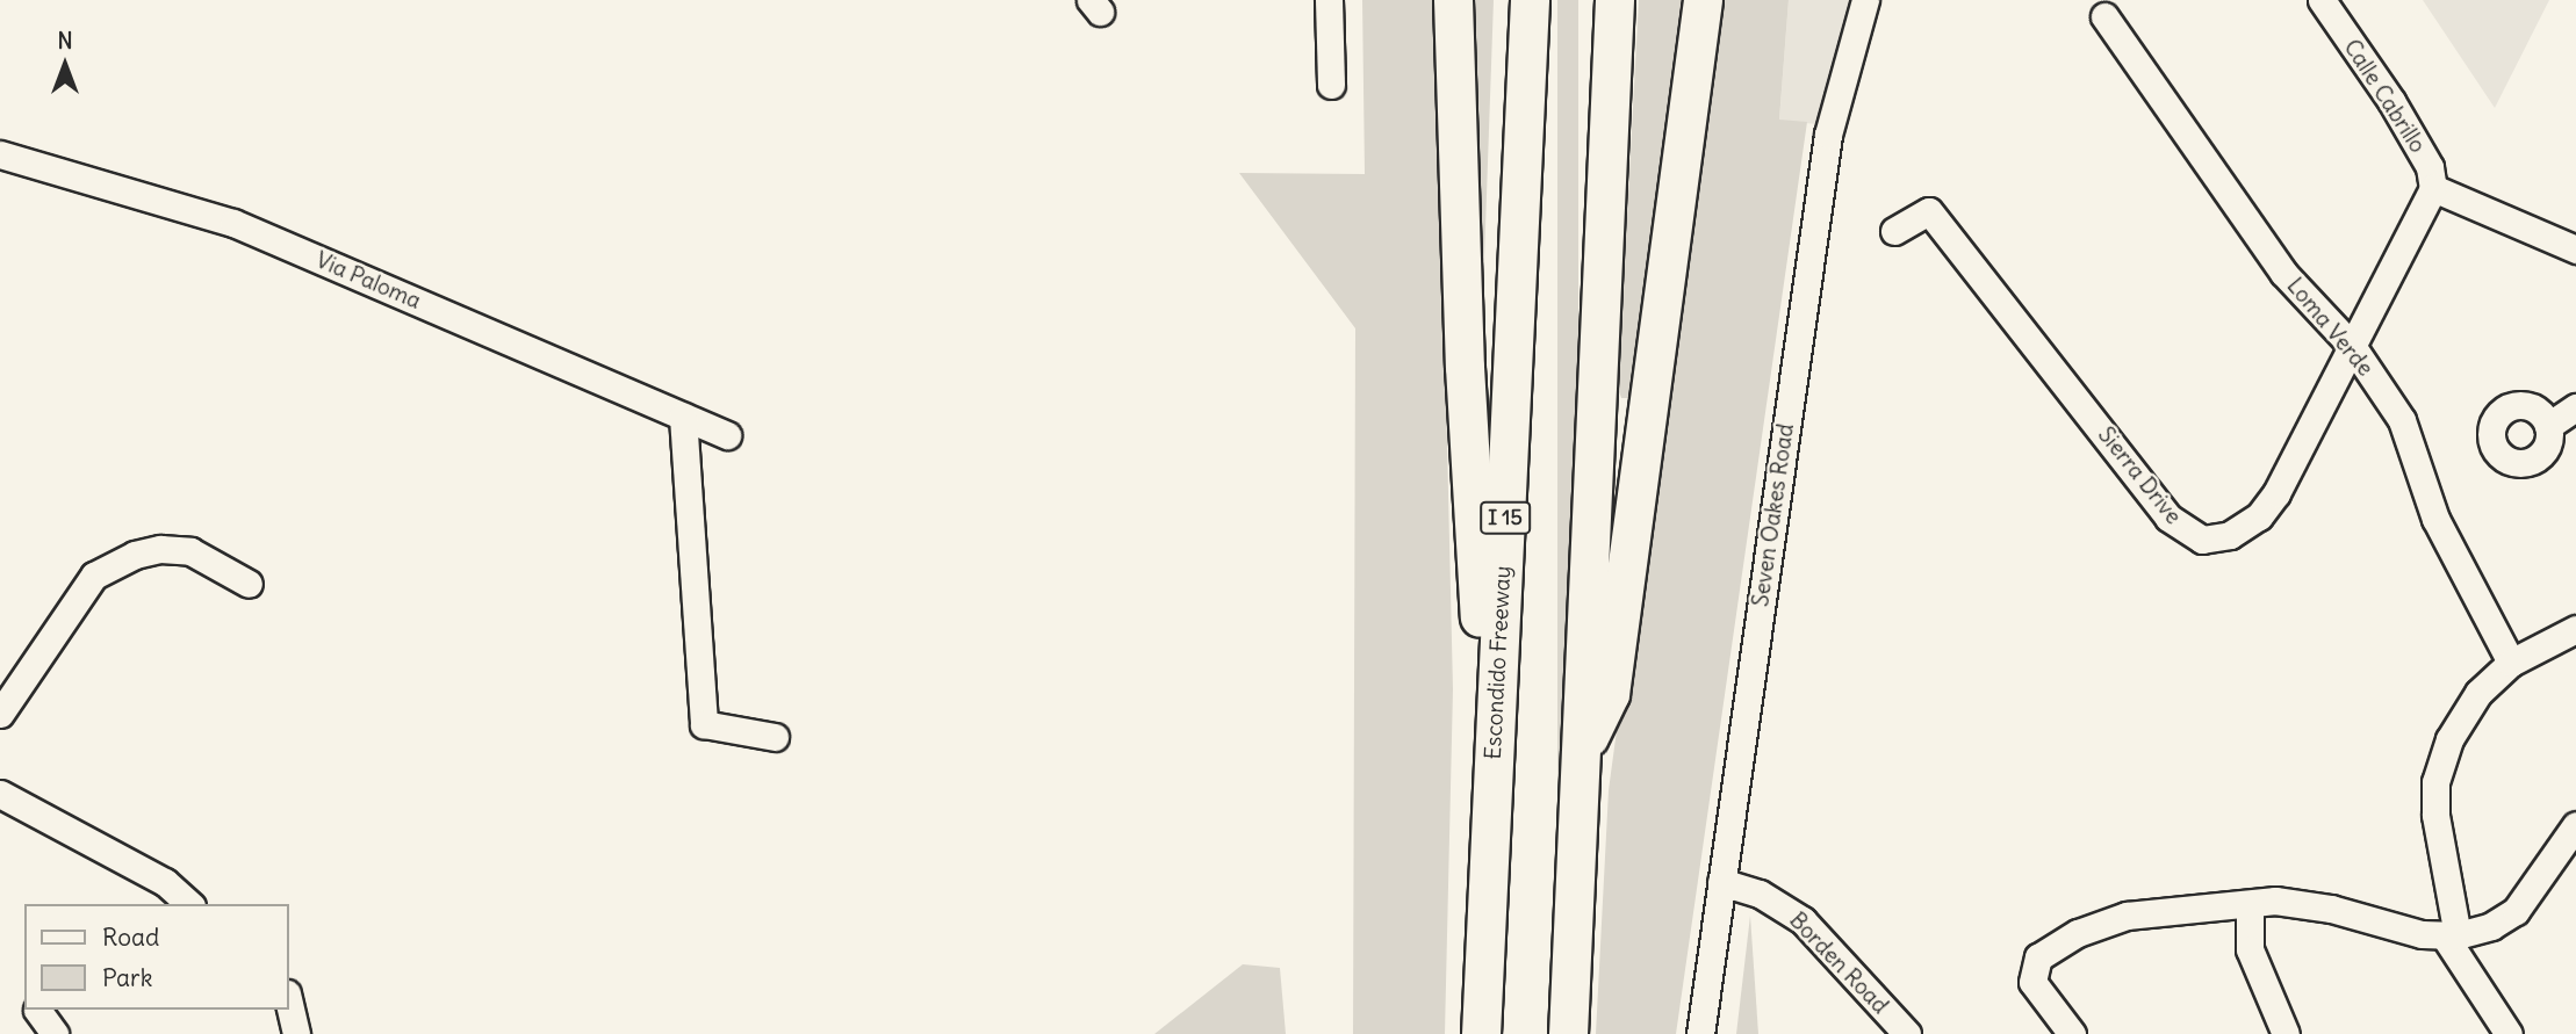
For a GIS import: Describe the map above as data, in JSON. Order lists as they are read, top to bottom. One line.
{"streets":{"highway":["I 15","Escondido Freeway"],"street":["Calle Cabrillo","Via Paloma","Loma Verde","Sierra Drive","Seven Oakes Road","Borden Road"]},"crossings":[["Calle Cabrillo","Sierra Drive"],["Loma Verde","Sierra Drive"],["Seven Oakes Road","Borden Road"]],"legend":["Road","Park"],"north":"top"}
